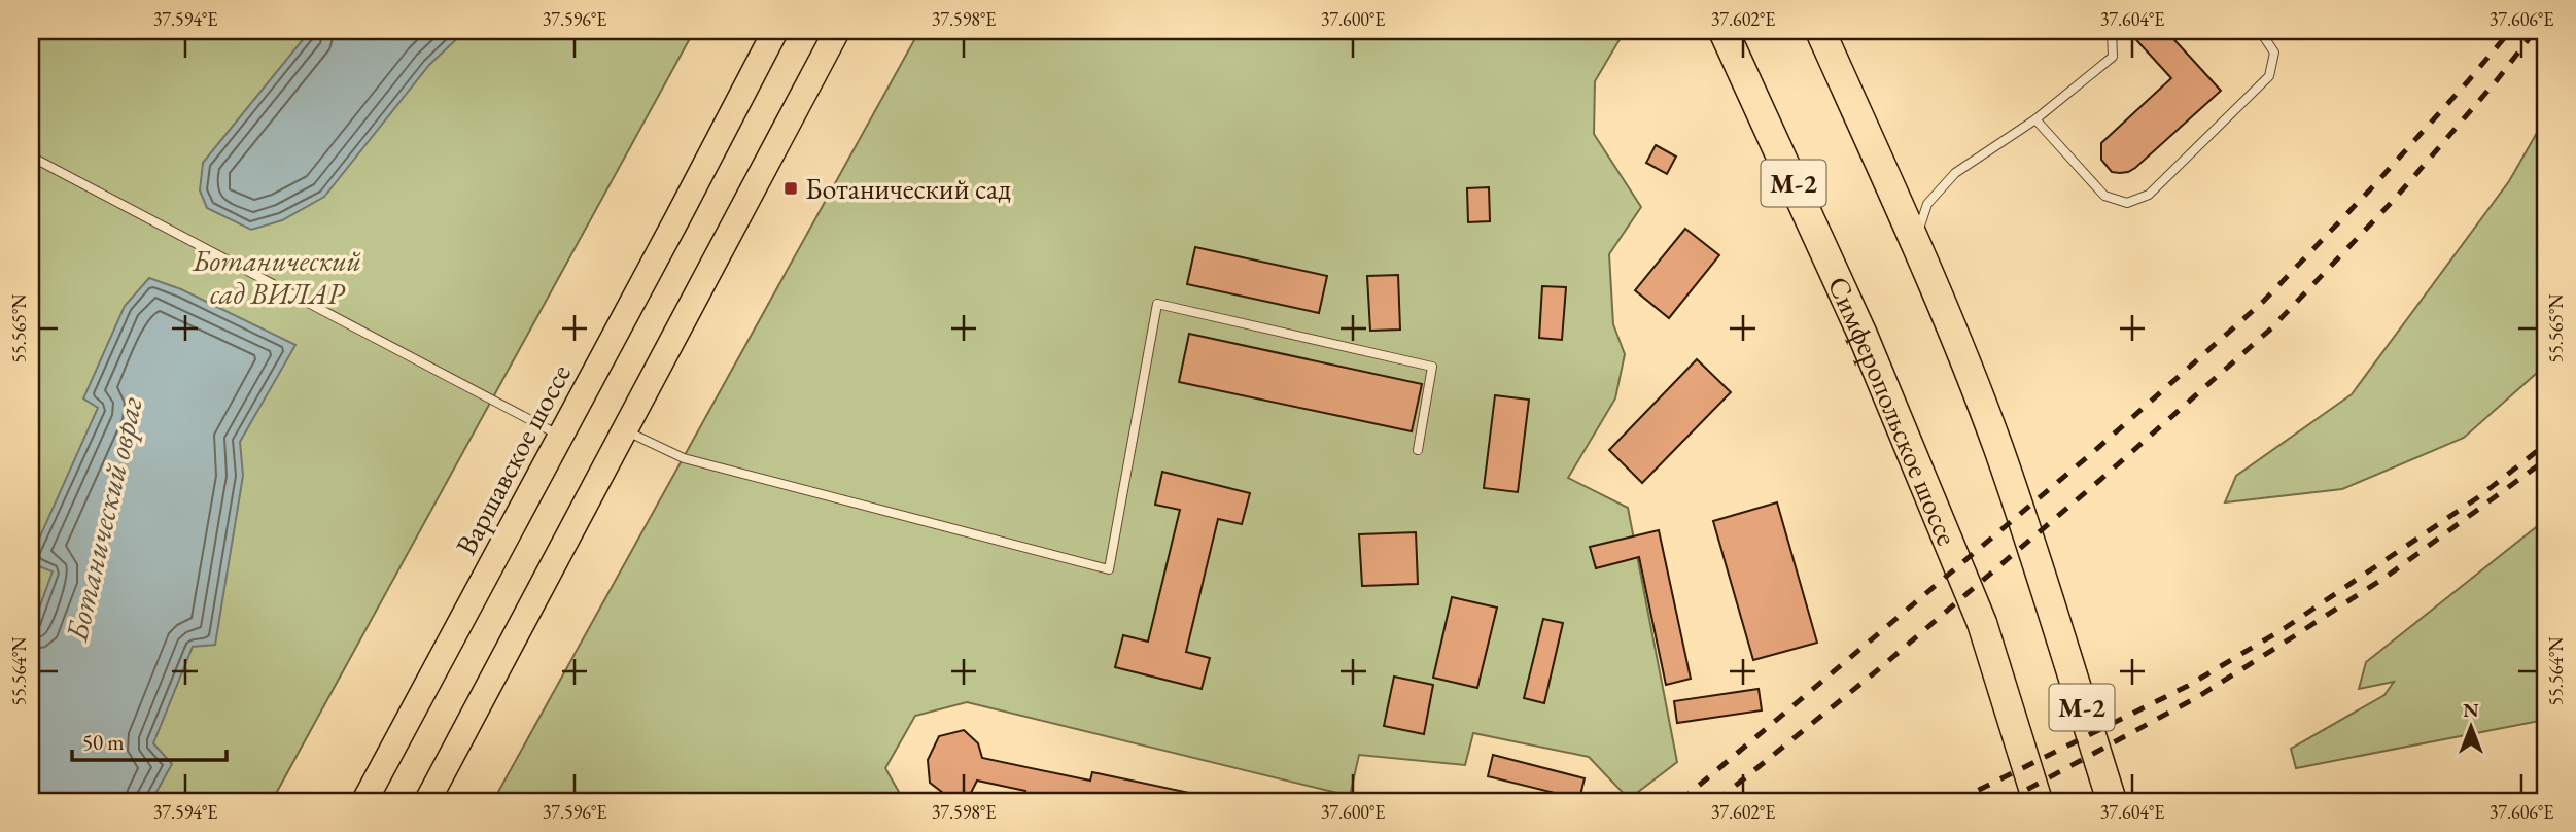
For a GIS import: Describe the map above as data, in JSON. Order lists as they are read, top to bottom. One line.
{"streets":{"highway":["М-2","Симферопольское шоссе"],"main road":["Варшавское шоссе"]},"water":["Ботанический овраг"],"parks":["Ботанический сад ВИЛАР"],"places":{"transit":["Ботанический сад"]},"scale_bar":"50 m","north":"top","coordinates":["37.594°E","37.596°E","37.598°E","37.600°E","37.602°E","37.604°E","37.606°E","55.565°N","55.564°N"]}
